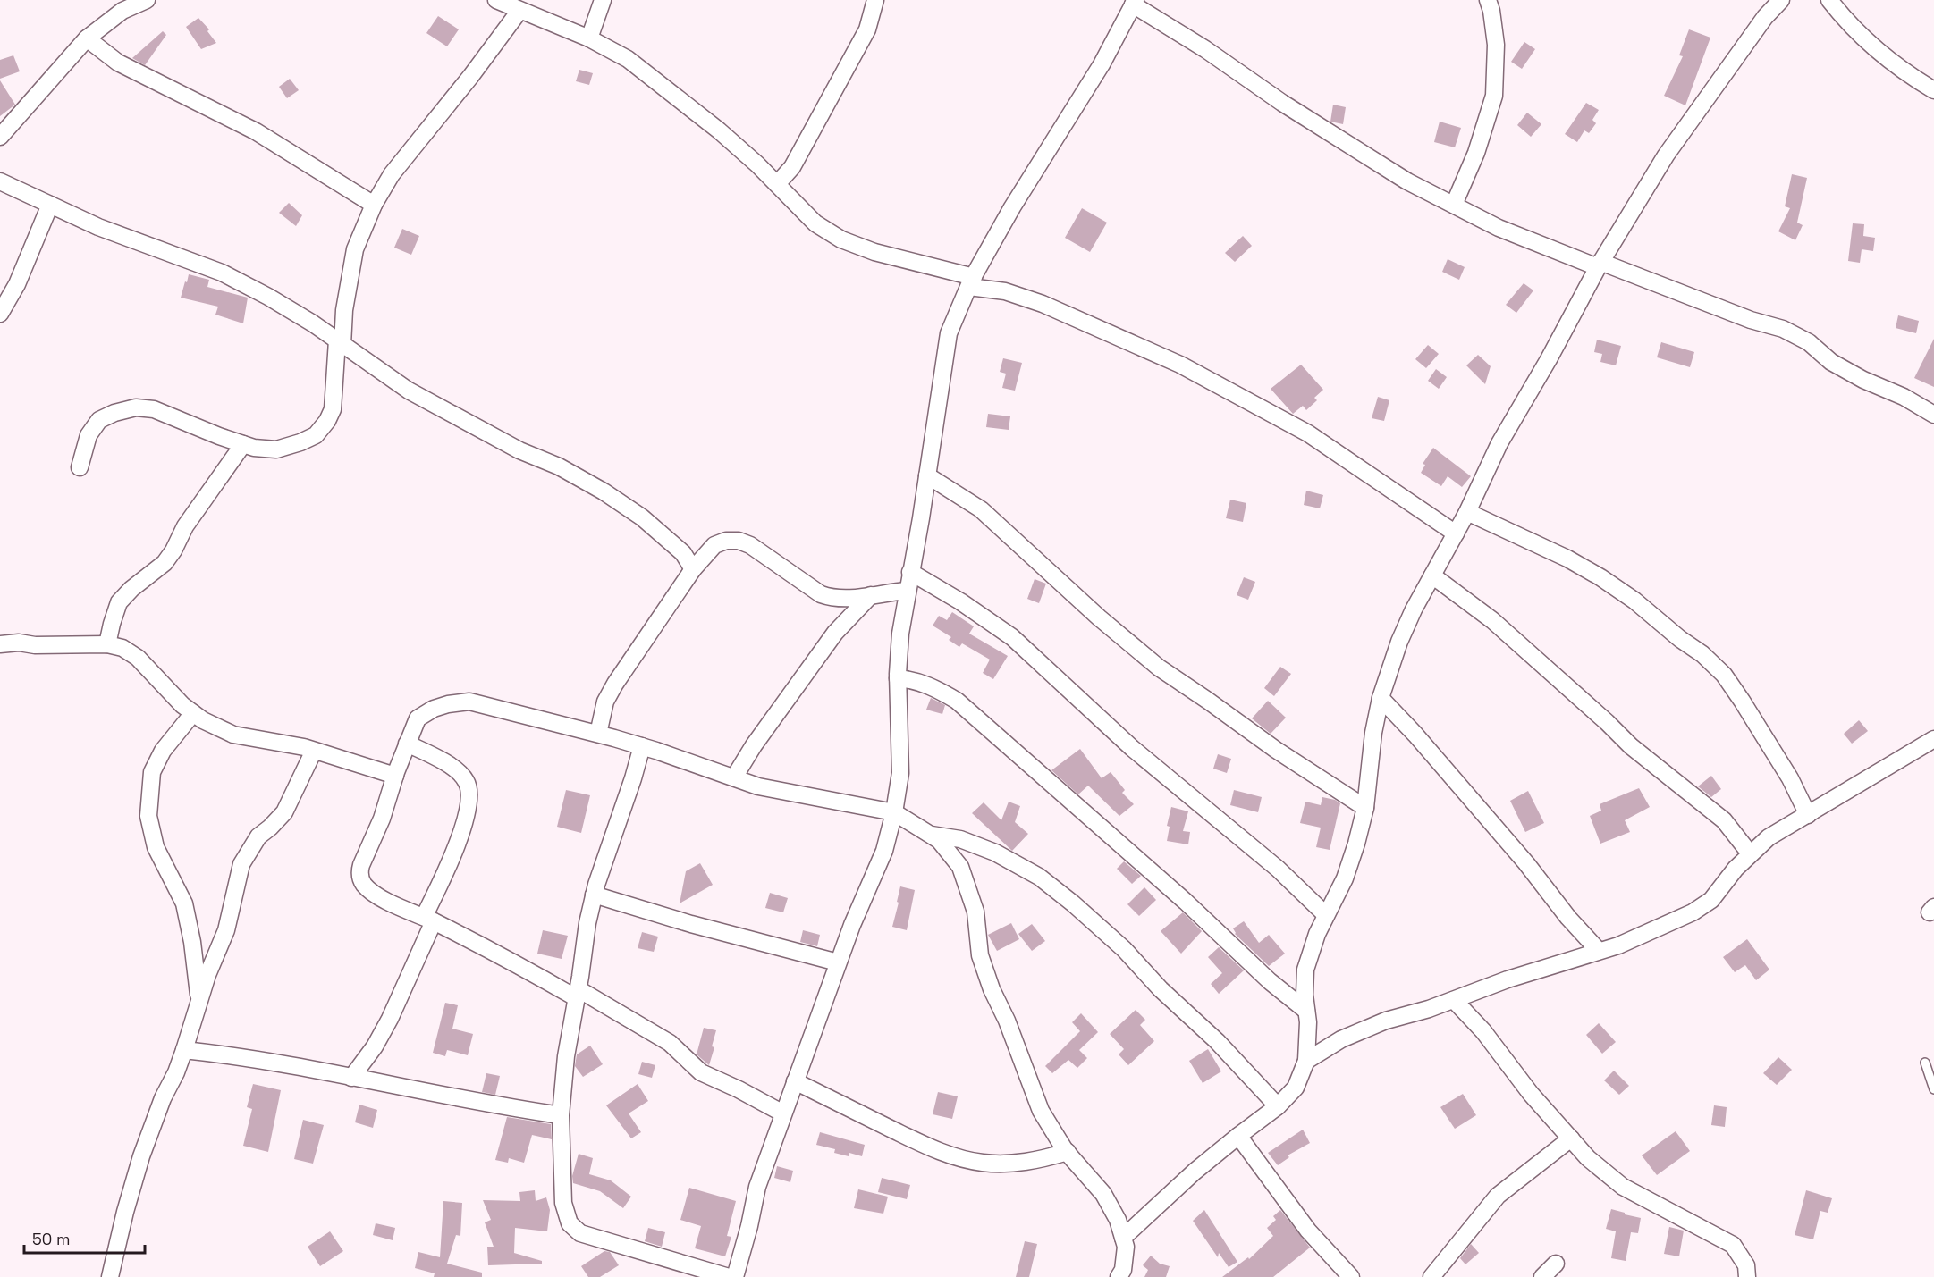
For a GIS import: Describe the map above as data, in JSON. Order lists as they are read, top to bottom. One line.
{"scale_bar":"50 m"}
